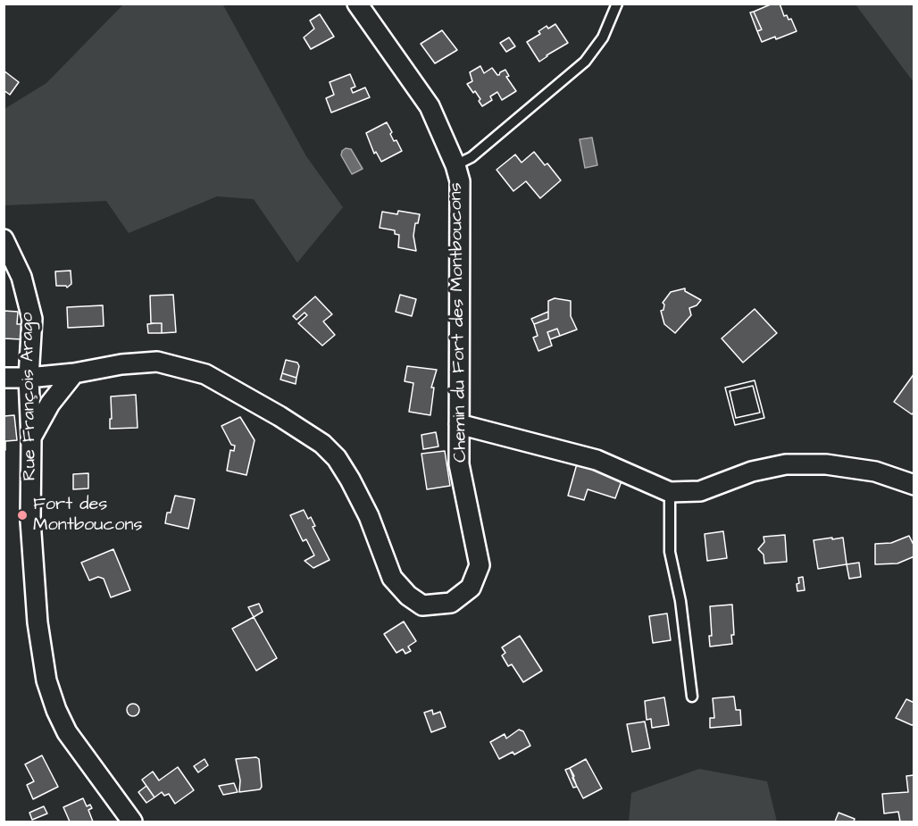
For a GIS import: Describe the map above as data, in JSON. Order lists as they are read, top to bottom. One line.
{"streets":{"street":["Chemin du Fort des Montboucons","Rue François Arago"]},"crossings":[["Chemin du Fort des Montboucons","Rue François Arago"]],"places":["Fort des Montboucons"]}
